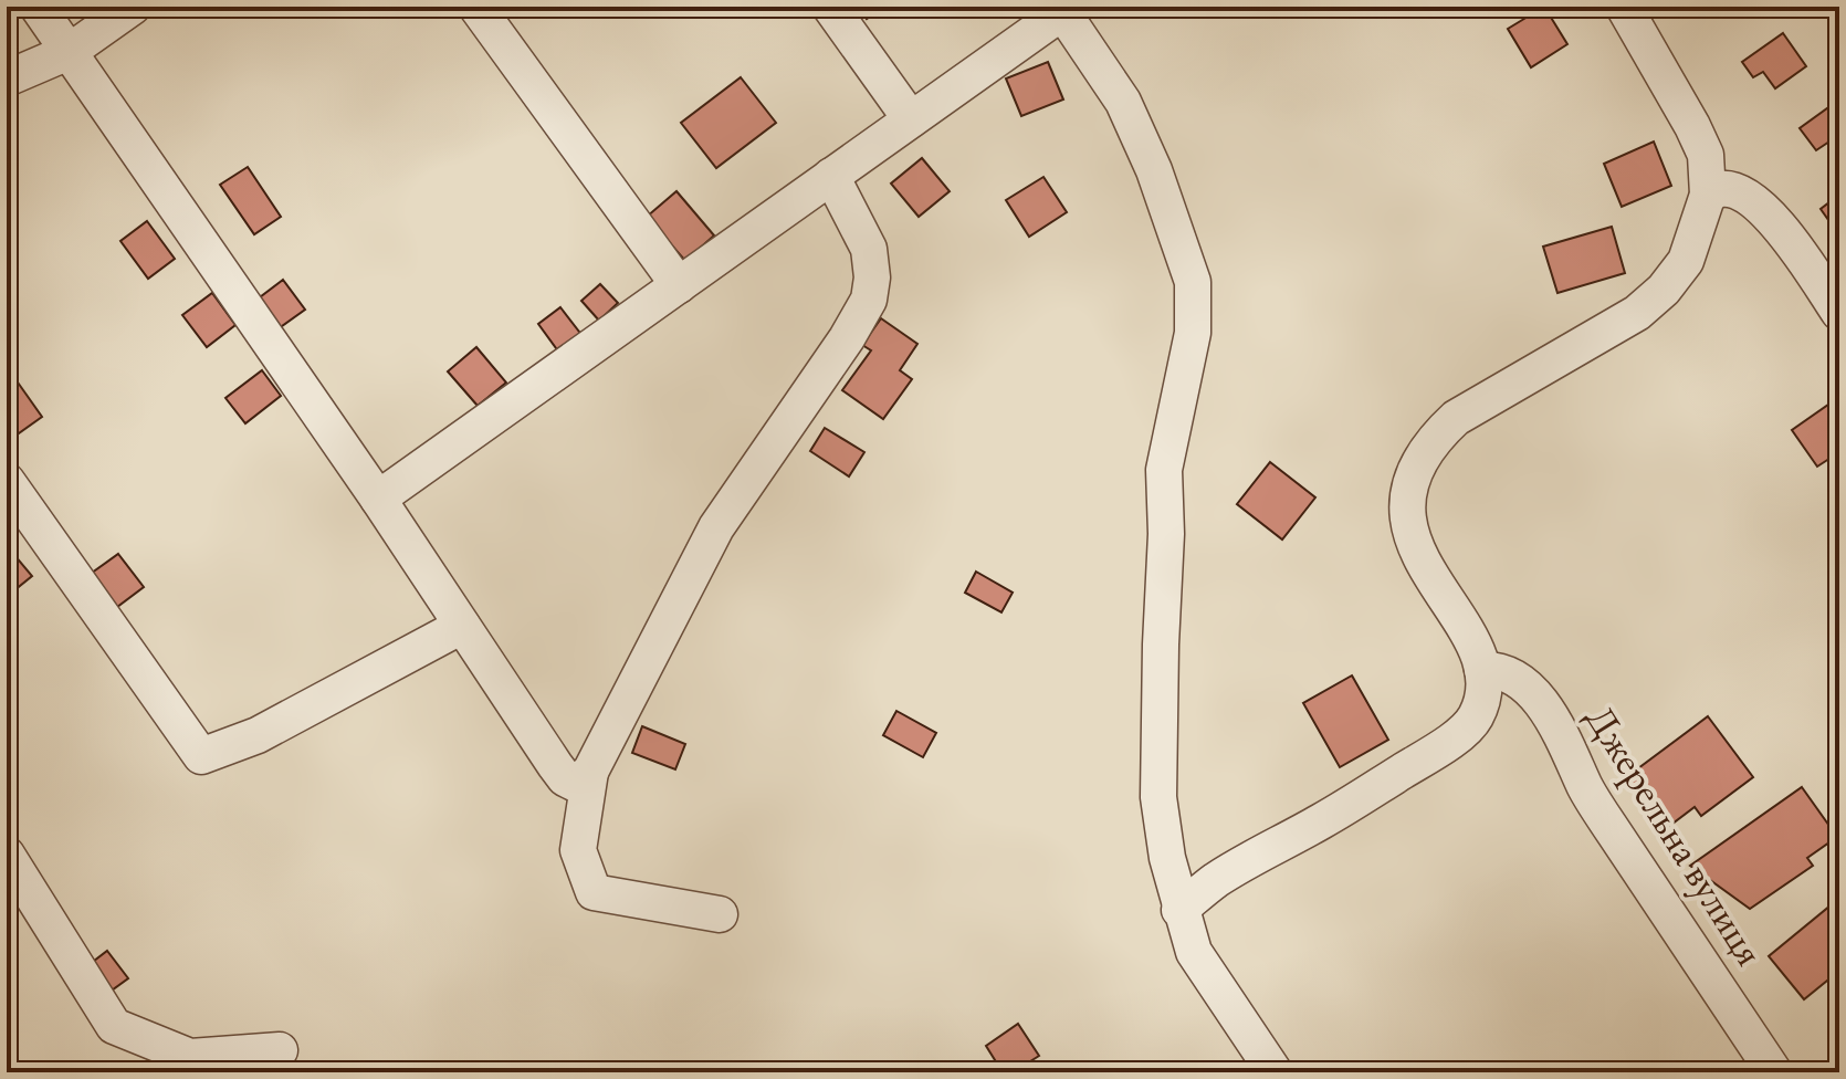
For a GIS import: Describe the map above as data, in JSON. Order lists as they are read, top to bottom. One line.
{"streets":{"street":["Джерельна вулиця"]}}
